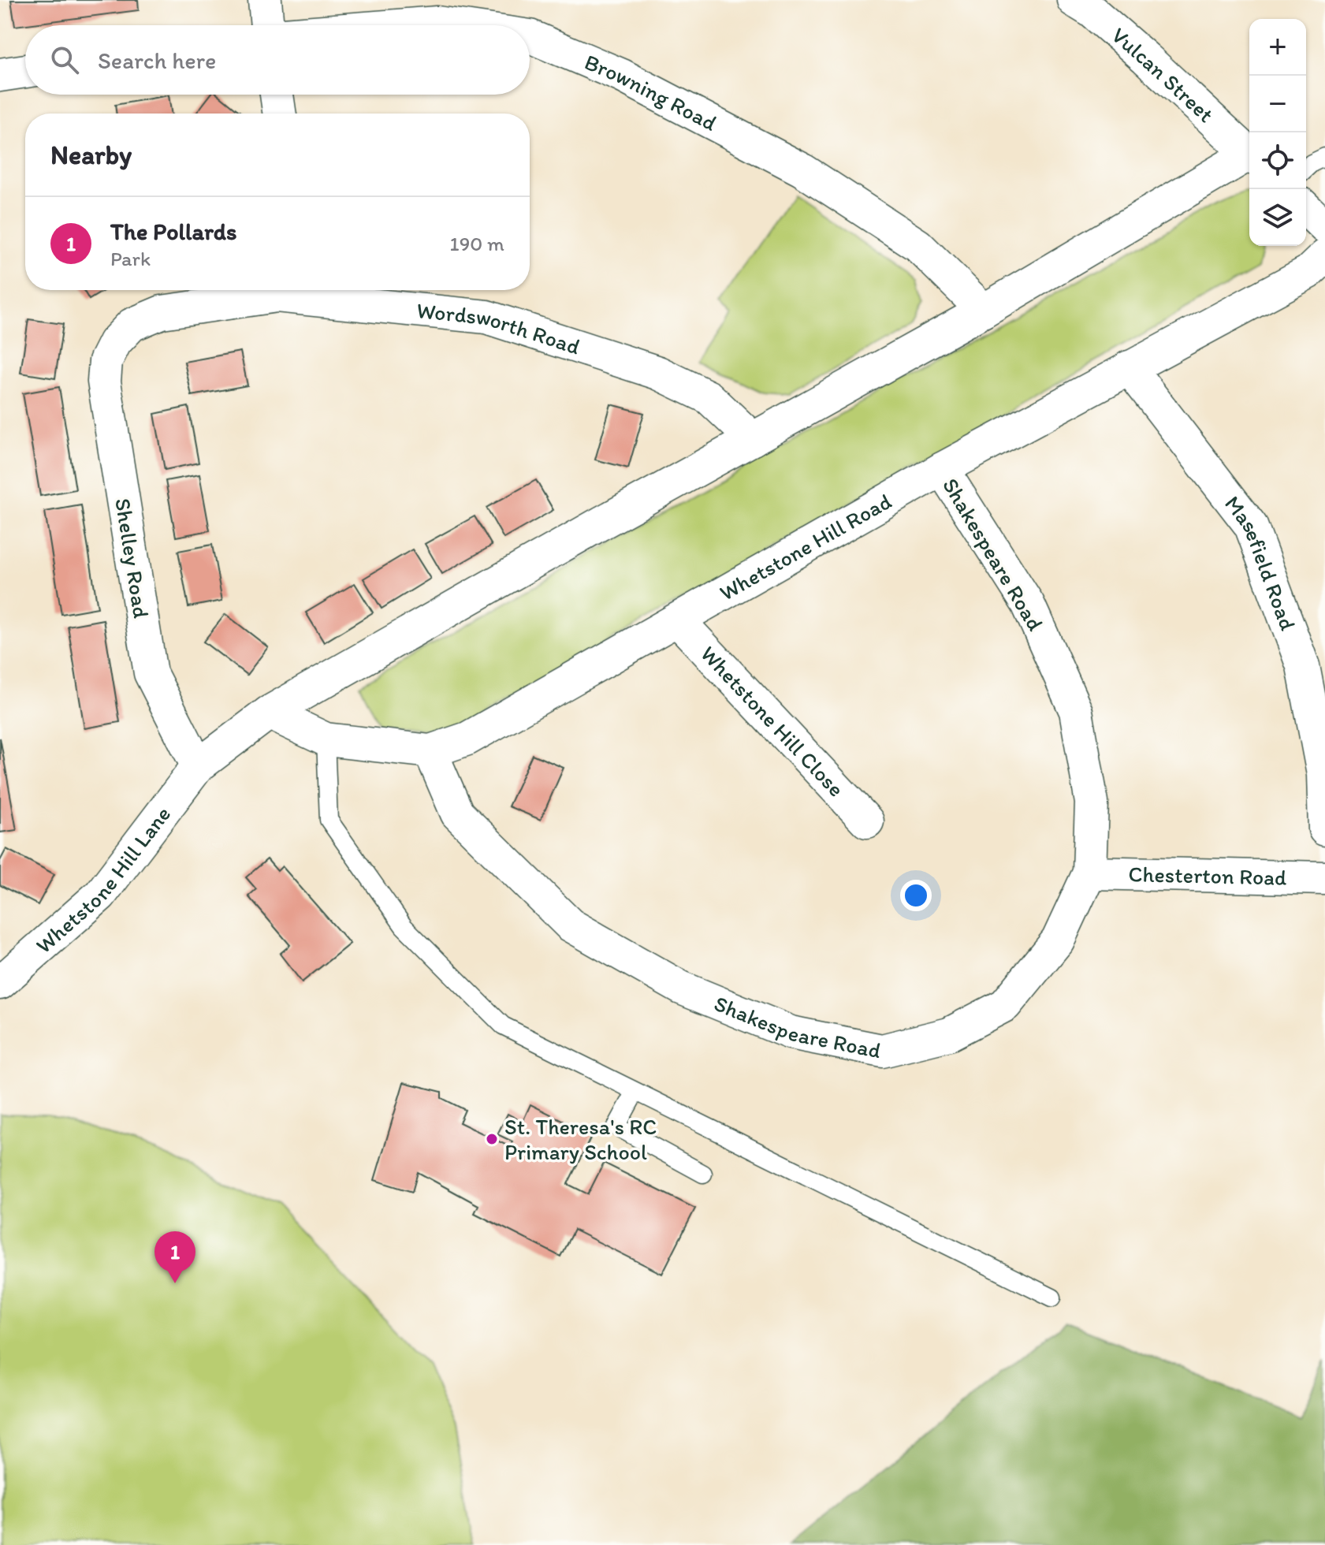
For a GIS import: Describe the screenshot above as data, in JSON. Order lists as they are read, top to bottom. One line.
{"streets":{"street":["Vulcan Street","Browning Road","Wordsworth Road","Whetstone Hill Road","Shakespeare Road","Shelley Road","Masefield Road","Whetstone Hill Close","Chesterton Road","Whetstone Hill Lane"]},"crossings":[["Wordsworth Road","Shelley Road"],["Whetstone Hill Road","Shakespeare Road"],["Whetstone Hill Road","Masefield Road"],["Whetstone Hill Road","Whetstone Hill Close"],["Shakespeare Road","Chesterton Road"],["Shelley Road","Whetstone Hill Lane"]],"places":["St. Theresa's RC Primary School"],"page":{"map_buttons":["+","−"],"search":"Search here","heading":"Nearby","list":[{"mark":"1","name":"The Pollards","note":"Park","value":"190 m"}],"pins":"1"}}
